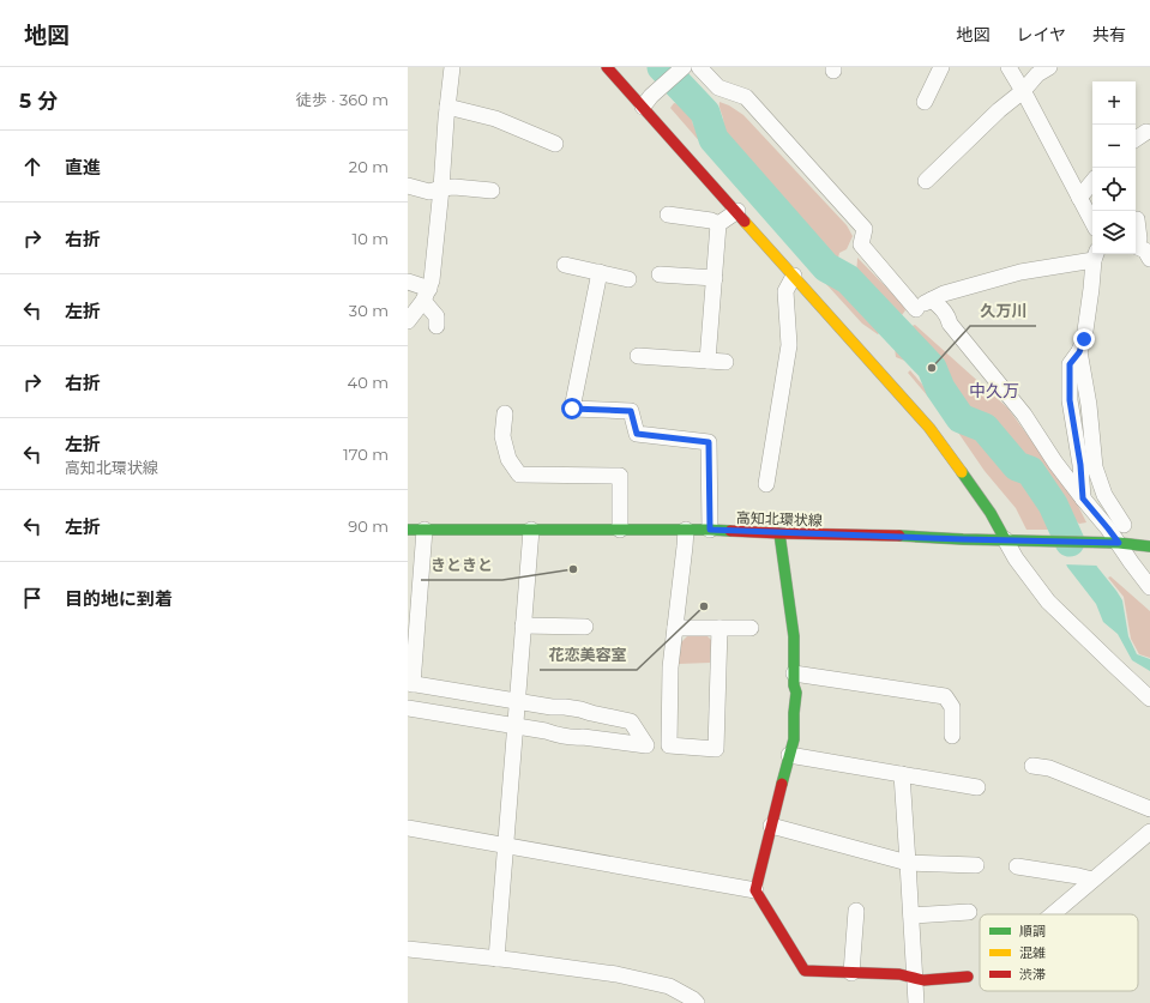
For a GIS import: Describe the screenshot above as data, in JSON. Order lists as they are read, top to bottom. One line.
{"streets":{"street":["高知北環状線"]},"districts":["中久万"],"places":["久万川","きときと","花恋美容室"],"legend":["順調","混雑","渋滞"],"page":{"header":"地図","nav":["地図","レイヤ","共有"],"heading":["5 分","徒歩 · 360 m"],"map_buttons":["+","−"],"list":[["直進","20 m"],["右折","10 m"],["左折","30 m"],["右折","40 m"],["左折","高知北環状線","170 m"],["左折","90 m"],"目的地に到着"]}}
